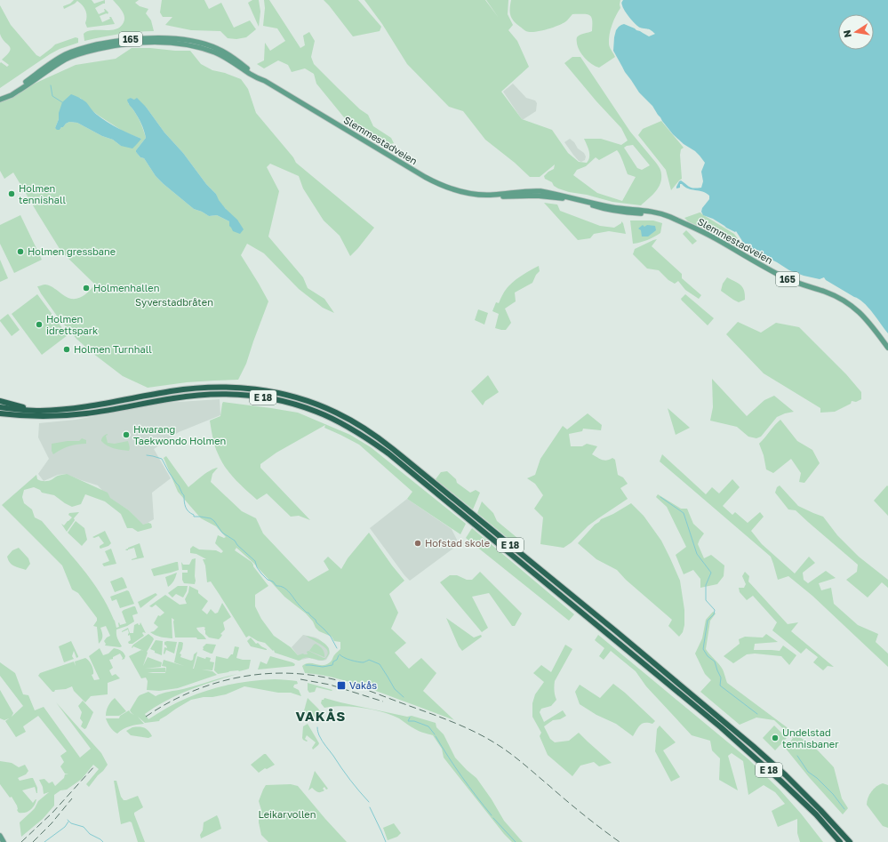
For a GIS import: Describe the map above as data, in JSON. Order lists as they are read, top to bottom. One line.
{"streets":{"highway":["E 18"],"main road":["165","Slemmestadveien"]},"districts":["VAKÅS"],"parks":["Syverstadbråten","Leikarvollen"],"places":{"other":["Holmen tennishall","Holmen gressbane","Holmenhallen","Holmen idrettspark","Holmen Turnhall","Hwarang Taekwondo Holmen","Hofstad skole","Undelstad tennisbaner"],"transit":["Vakås"]},"north":"left"}
